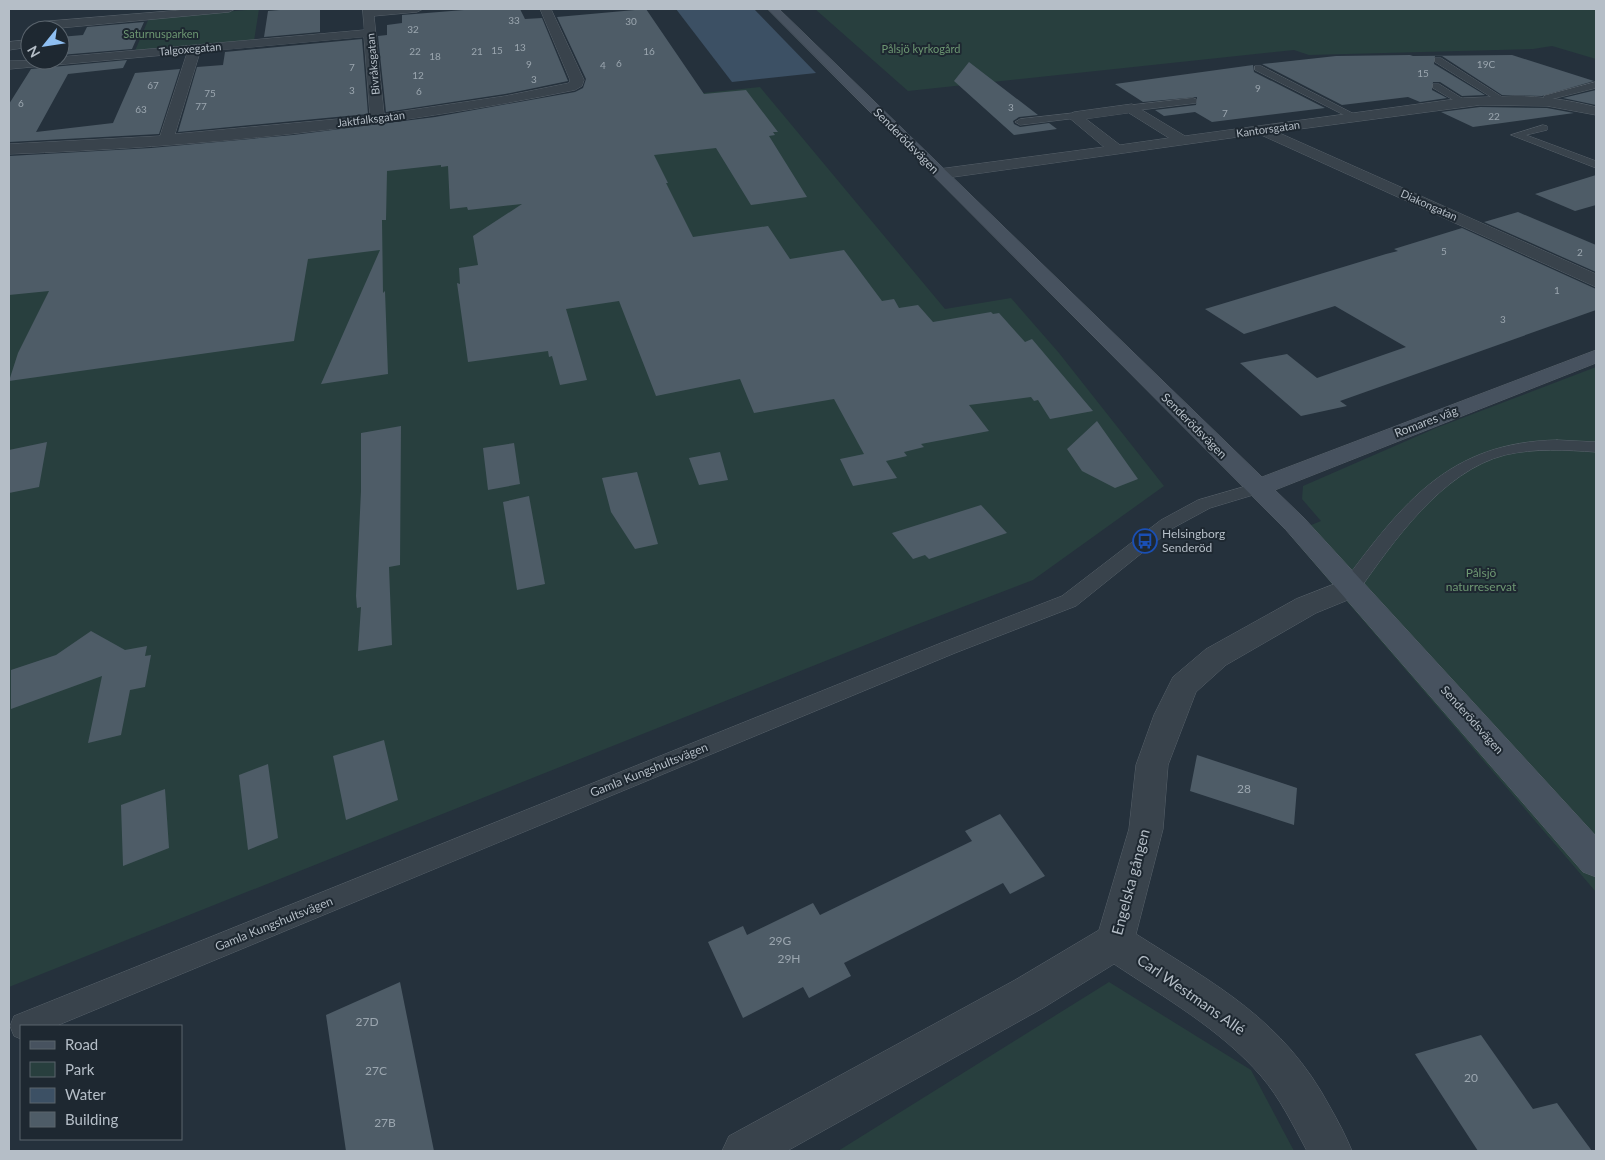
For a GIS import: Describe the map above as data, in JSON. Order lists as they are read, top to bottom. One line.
{"streets":{"street":["Talgoxegatan","Bivråksgatan","Jaktfalksgatan","Kantorsgatan","Senderödsvägen","Diakongatan","Romares väg","Engelska gången","Carl Westmans Allé"],"lane":["Gamla Kungshultsvägen"]},"crossings":[["Talgoxegatan","Bivråksgatan"],["Bivråksgatan","Jaktfalksgatan"],["Kantorsgatan","Senderödsvägen"],["Kantorsgatan","Diakongatan"],["Senderödsvägen","Romares väg"],["Senderödsvägen","Gamla Kungshultsvägen"],["Senderödsvägen","Engelska gången"],["Romares väg","Gamla Kungshultsvägen"],["Engelska gången","Carl Westmans Allé"]],"parks":["Saturnusparken","Pålsjö kyrkogård","Pålsjö naturreservat"],"places":{"bus stop":["Helsingborg Senderöd"]},"house_numbers":["33","30","32","13","15","22","21","16","18","6","9","19C","4","7","15","12","3","67","9","3","6","75","6","77","3","63","7","22","5","2","1","3","28","29G","29H","27D","27C","20","27B"],"legend":["Road","Park","Water","Building"],"north":"bottom left"}
